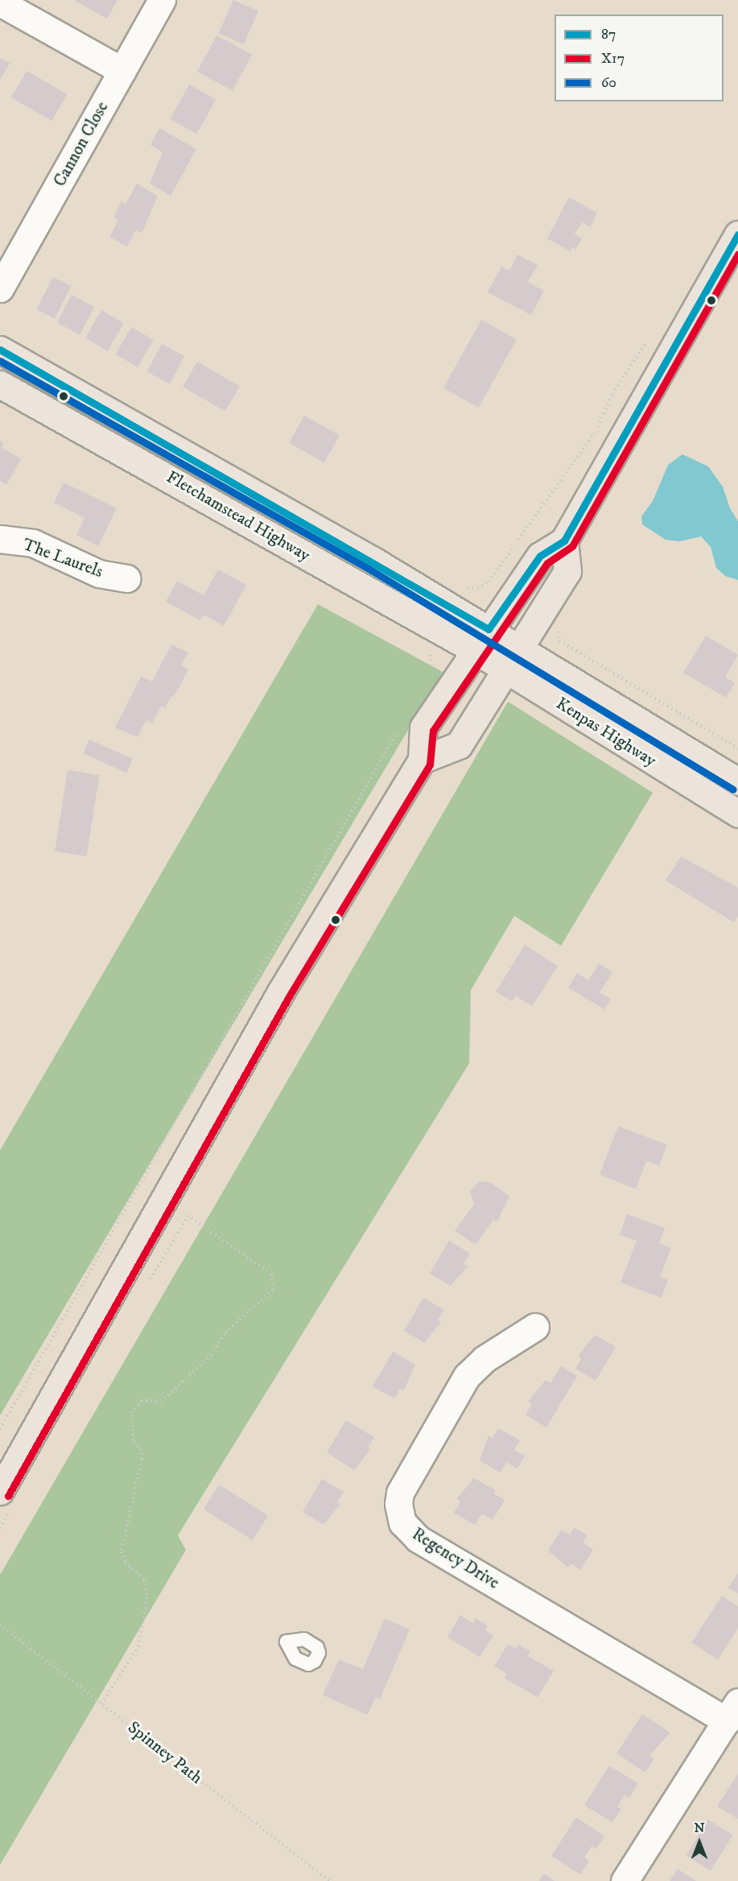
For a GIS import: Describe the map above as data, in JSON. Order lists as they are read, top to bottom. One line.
{"streets":{"main road":["Fletchamstead Highway","Kenpas Highway"],"street":["Cannon Close","The Laurels","Regency Drive"],"path":["Spinney Path"]},"crossings":[["Fletchamstead Highway","Kenpas Highway"]],"lines":["transit line 87","transit line X17","transit line 60"],"legend":["87","X17","60"],"north":"top"}
